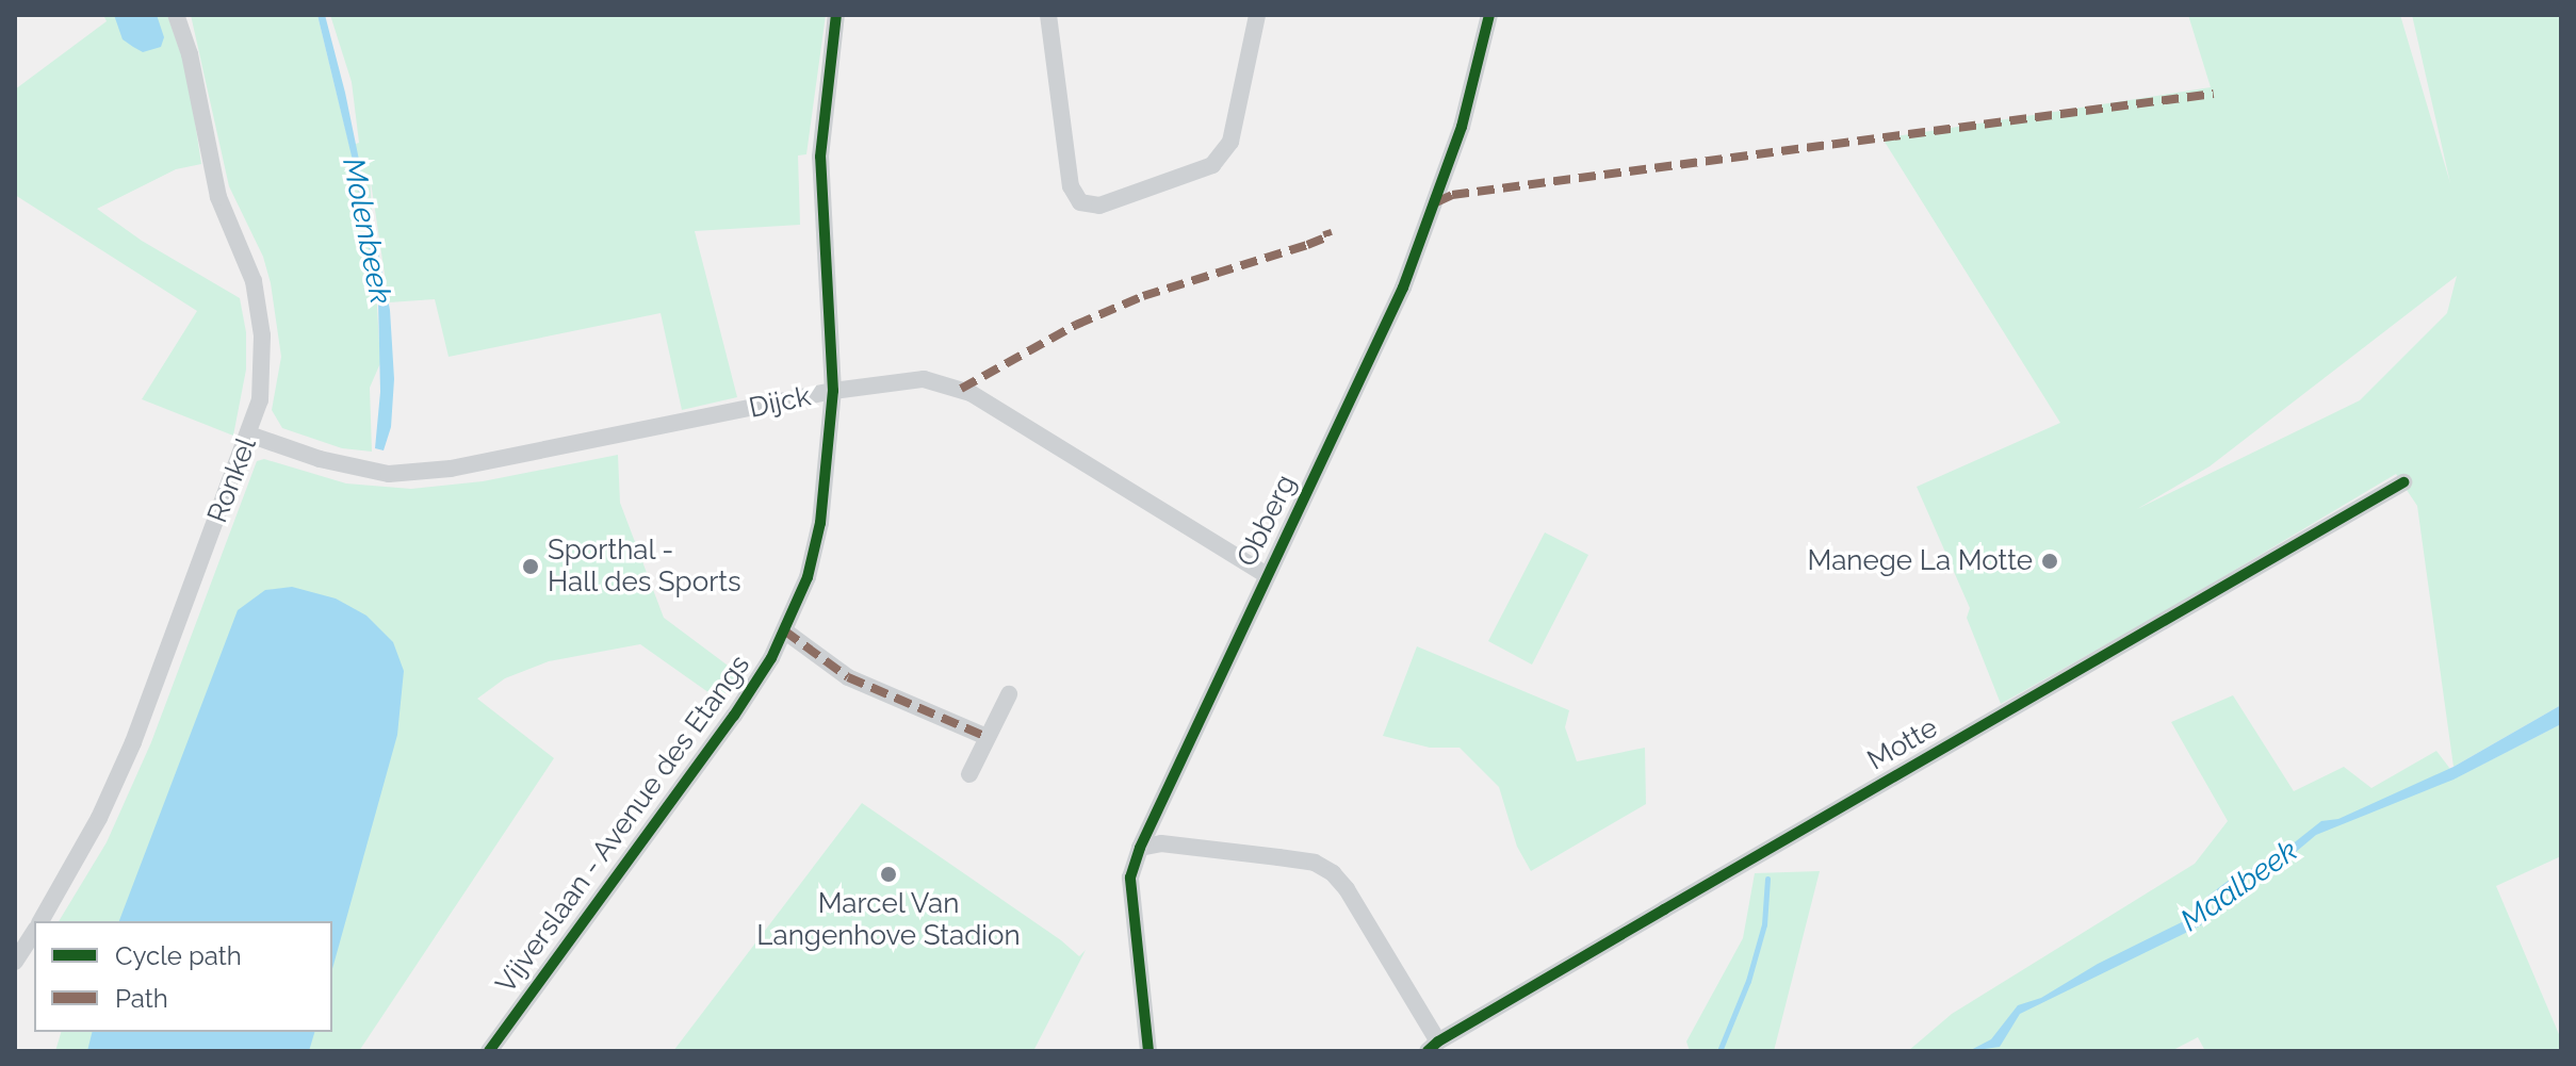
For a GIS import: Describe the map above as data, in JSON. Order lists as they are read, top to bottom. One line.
{"streets":{"street":["Dijck","Ronkel","Obberg","Motte","Vijverslaan - Avenue des Etangs"]},"crossings":[["Dijck","Ronkel"],["Dijck","Obberg"],["Dijck","Vijverslaan - Avenue des Etangs"]],"water":["Molenbeek","Maalbeek"],"places":["Manege La Motte","Sporthal - Hall des Sports","Marcel Van Langenhove Stadion"],"legend":["Cycle path","Path"]}
